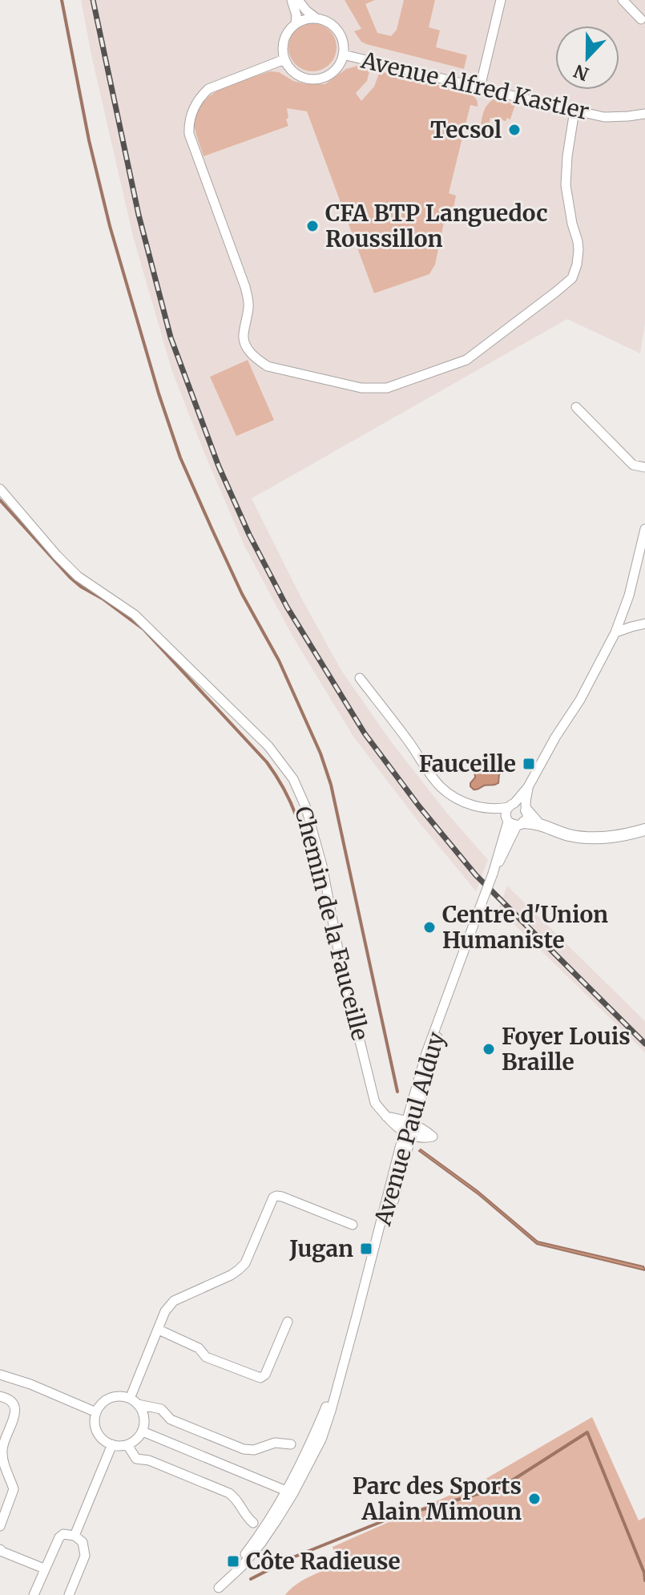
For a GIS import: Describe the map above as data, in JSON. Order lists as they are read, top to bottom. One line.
{"streets":{"street":["Avenue Alfred Kastler","Chemin de la Fauceille","Avenue Paul Alduy"]},"crossings":[["Chemin de la Fauceille","Avenue Paul Alduy"]],"places":{"other":["Tecsol","CFA BTP Languedoc Roussillon","Centre d'Union Humaniste","Foyer Louis Braille","Parc des Sports Alain Mimoun"],"transit":["Fauceille","Jugan","Côte Radieuse"]},"north":"bottom"}
